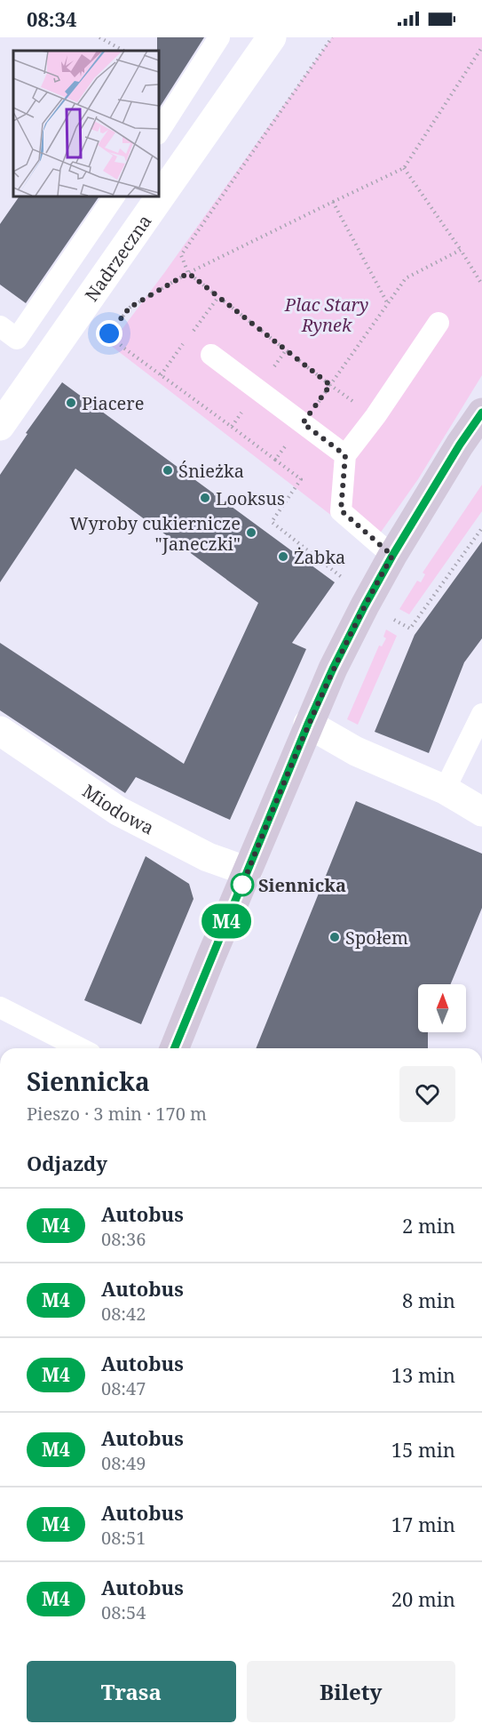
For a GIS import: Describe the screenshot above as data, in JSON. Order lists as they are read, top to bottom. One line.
{"streets":{"street":["Nadrzeczna","Miodowa"]},"parks":["Plac Stary Rynek"],"places":["Piacere","Śnieżka","Looksus","Wyroby cukiernicze \"Janeczki\"","Żabka","Siennicka","Społem"],"lines":["bus line M4"],"north":"top","page":{"status":"08:34","on_map":"M4","heading":[["Siennicka","Pieszo · 3 min · 170 m"],"Odjazdy"],"list":[{"mark":"M4","name":"Autobus","note":"08:36","value":"2 min"},{"mark":"M4","name":"Autobus","note":"08:42","value":"8 min"},{"mark":"M4","name":"Autobus","note":"08:47","value":"13 min"},{"mark":"M4","name":"Autobus","note":"08:49","value":"15 min"},{"mark":"M4","name":"Autobus","note":"08:51","value":"17 min"},{"mark":"M4","name":"Autobus","note":"08:54","value":"20 min"}],"buttons":["Trasa","Bilety"]}}
